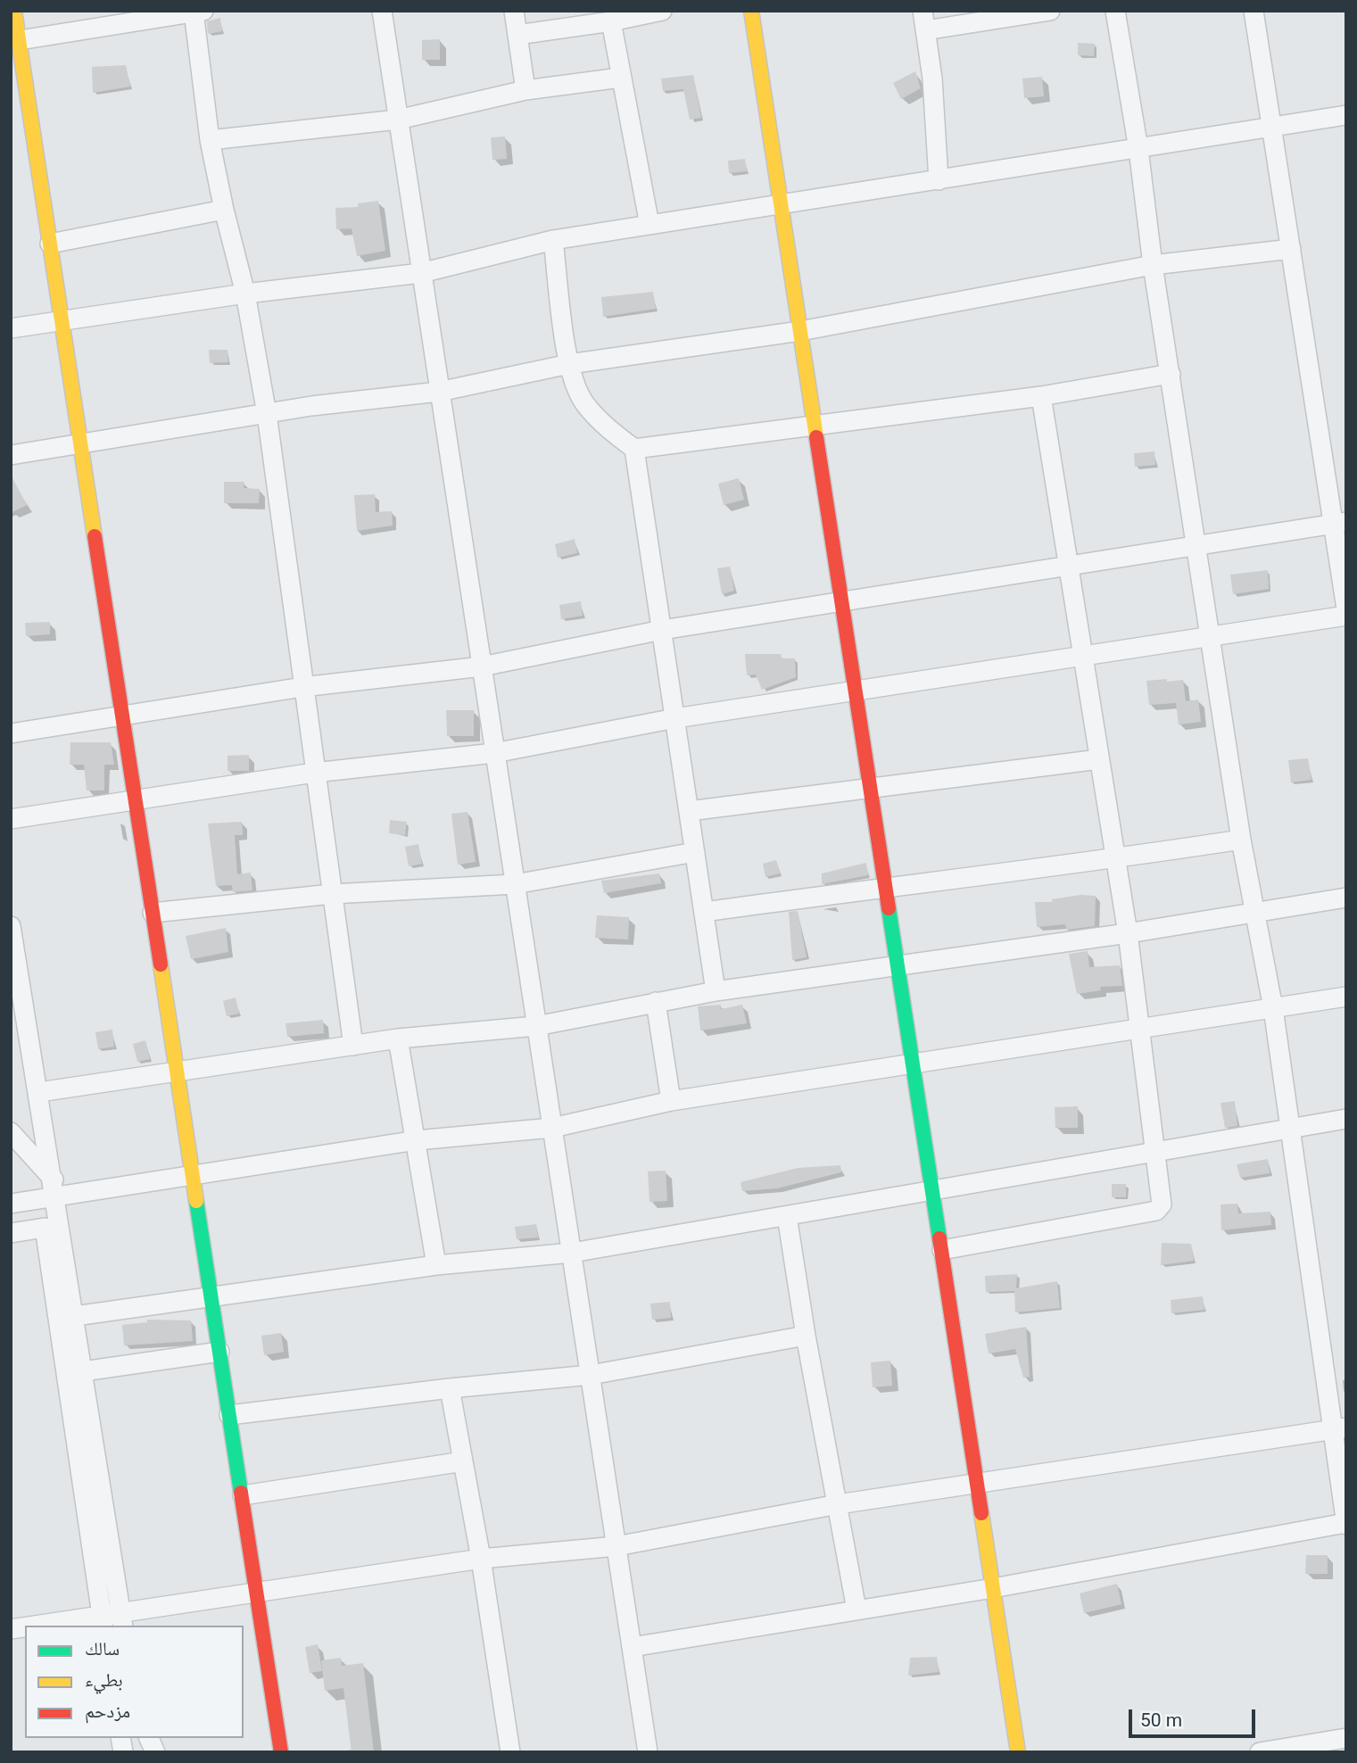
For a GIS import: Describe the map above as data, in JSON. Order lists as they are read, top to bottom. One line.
{"legend":["سالك","بطيء","مزدحم"],"scale_bar":"50 m"}
